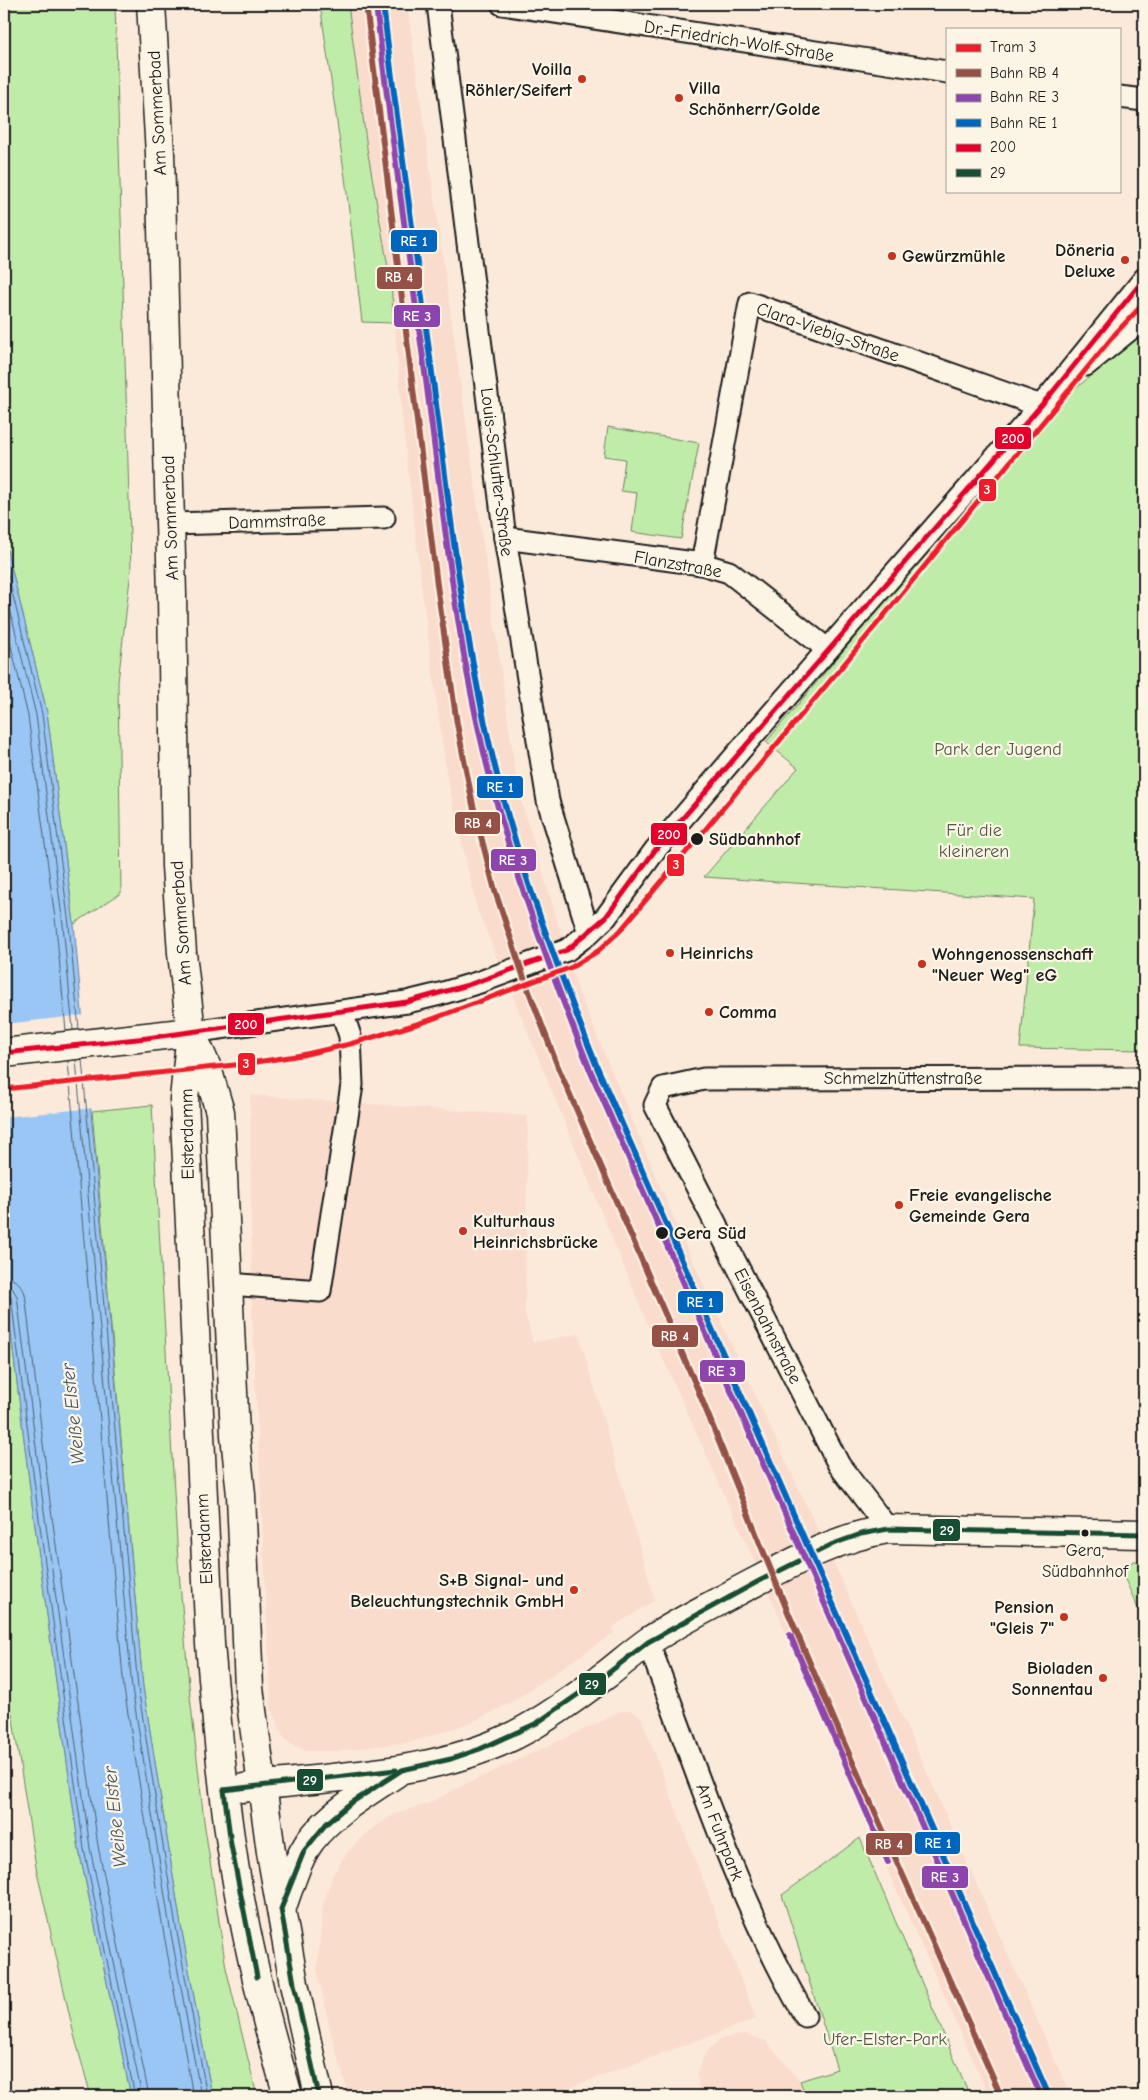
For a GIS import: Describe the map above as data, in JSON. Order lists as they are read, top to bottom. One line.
{"streets":{"main road":["Am Sommerbad","Elsterdamm"],"street":["Dr.-Friedrich-Wolf-Straße","Clara-Viebig-Straße","Louis-Schlutter-Straße","Dammstraße","Flanzstraße","Schmelzhüttenstraße","Eisenbahnstraße","Am Fuhrpark"]},"crossings":[["Am Sommerbad","Dammstraße"],["Am Sommerbad","Elsterdamm"],["Clara-Viebig-Straße","Flanzstraße"],["Louis-Schlutter-Straße","Flanzstraße"],["Schmelzhüttenstraße","Eisenbahnstraße"]],"water":["Weiße Elster"],"parks":["Park der Jugend","Für die kleineren","Ufer-Elster-Park"],"places":["Voilla Röhler/Seifert","Villa Schönherr/Golde","Gewürzmühle","Döneria Deluxe","Südbahnhof","Heinrichs","Wohngenossenschaft \"Neuer Weg\" eG","Comma","Freie evangelische Gemeinde Gera","Kulturhaus Heinrichsbrücke","Gera Süd","Gera, Südbahnhof","S+B Signal- und Beleuchtungstechnik GmbH","Pension \"Gleis 7\"","Bioladen Sonnentau"],"lines":["transit line 200","tram line 3","transit line 29"],"legend":["Tram 3","Bahn RB 4","Bahn RE 3","Bahn RE 1","200","29"]}
